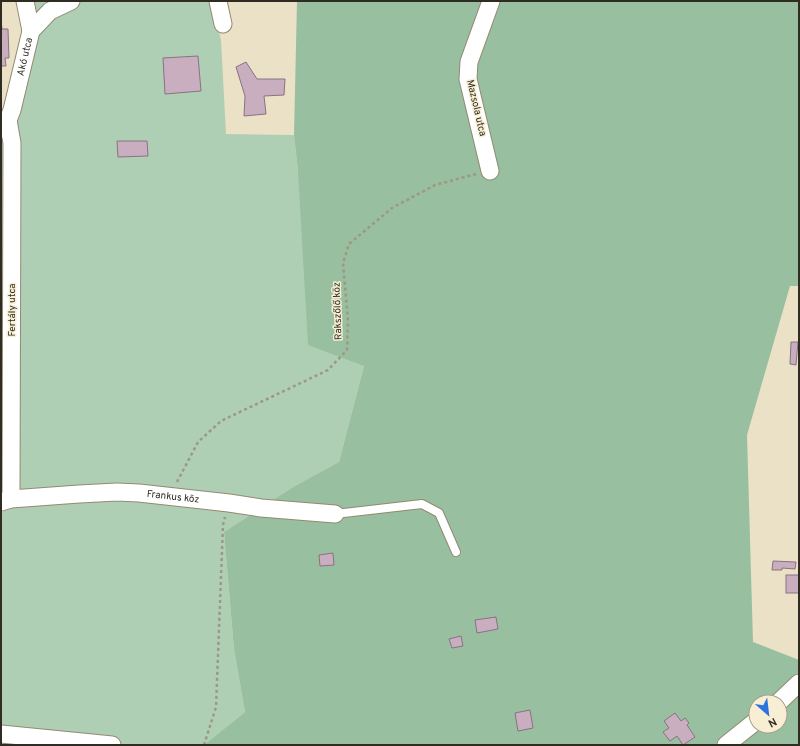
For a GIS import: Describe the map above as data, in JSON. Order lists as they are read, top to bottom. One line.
{"streets":{"street":["Akó utca","Mazsola utca","Fertály utca","Frankus köz"],"path":["Rakszőlő köz"]},"crossings":[["Akó utca","Fertály utca"],["Mazsola utca","Rakszőlő köz"],["Fertály utca","Frankus köz"],["Rakszőlő köz","Frankus köz"]],"north":"bottom right"}
